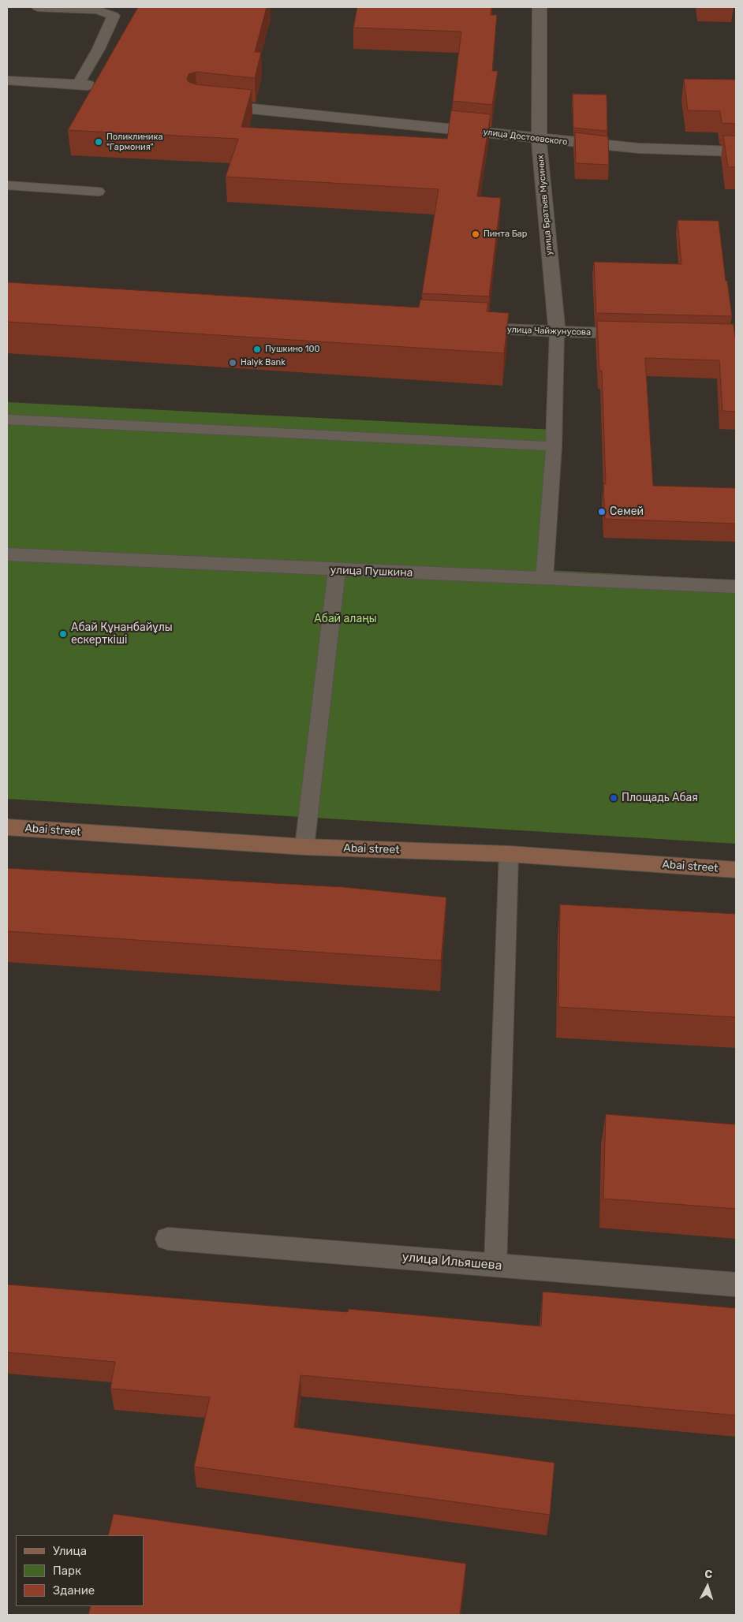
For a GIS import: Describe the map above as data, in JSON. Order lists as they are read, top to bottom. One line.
{"streets":{"main road":["Abai street"],"street":["улица Достоевского","улица Братьев Мусиных","улица Чайжунусова","улица Пушкина","улица Ильяшева"]},"crossings":[["улица Достоевского","улица Братьев Мусиных"],["улица Братьев Мусиных","улица Чайжунусова"]],"parks":["Абай алаңы"],"places":["Поликлиника \"Гармония\"","Пинта Бар","Пушкино 100","Halyk Bank","Семей","Абай Құнанбайұлы ескерткіші","Площадь Абая"],"legend":["Улица","Парк","Здание"],"north":"top"}
